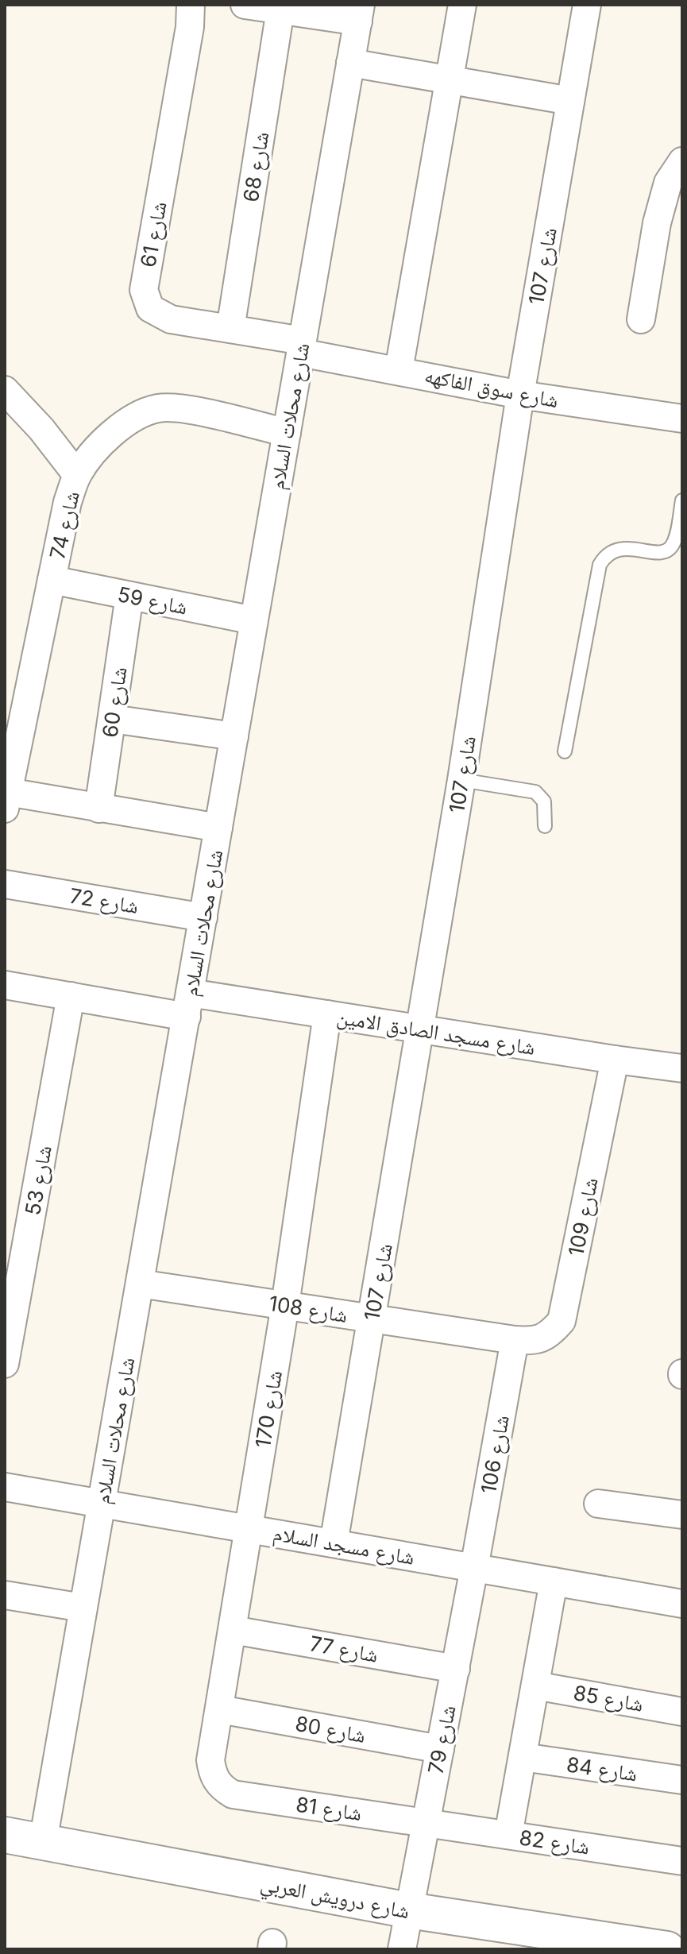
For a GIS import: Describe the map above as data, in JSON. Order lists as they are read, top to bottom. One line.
{"streets":{"street":["شارع 68","شارع 61","شارع 107","شارع سوق الفاكهه","شارع محلات السلام","شارع 74","شارع 59","شارع 60","شارع 72","شارع مسجد الصادق الامين","شارع 53","شارع 109","شارع 108","شارع 170","شارع 106","شارع مسجد السلام","شارع 77","شارع 85","شارع 80","شارع 79","شارع 84","شارع 81","شارع 82","شارع درويش العربي"]},"crossings":[["شارع 68","شارع 61"],["شارع 61","شارع سوق الفاكهه"],["شارع 61","شارع محلات السلام"],["شارع 107","شارع سوق الفاكهه"],["شارع 107","شارع مسجد الصادق الامين"],["شارع 107","شارع 108"],["شارع 107","شارع مسجد السلام"],["شارع سوق الفاكهه","شارع محلات السلام"],["شارع محلات السلام","شارع 74"],["شارع محلات السلام","شارع 59"],["شارع محلات السلام","شارع 72"],["شارع محلات السلام","شارع مسجد الصادق الامين"],["شارع محلات السلام","شارع 108"],["شارع محلات السلام","شارع مسجد السلام"],["شارع محلات السلام","شارع درويش العربي"],["شارع 74","شارع 59"],["شارع 59","شارع 60"],["شارع مسجد الصادق الامين","شارع 109"],["شارع مسجد الصادق الامين","شارع 170"],["شارع 109","شارع 108"],["شارع 109","شارع 106"],["شارع 108","شارع 170"],["شارع 108","شارع 106"],["شارع 170","شارع مسجد السلام"],["شارع 170","شارع 77"],["شارع 170","شارع 80"],["شارع 170","شارع 81"],["شارع 106","شارع مسجد السلام"],["شارع 106","شارع 79"],["شارع مسجد السلام","شارع 79"],["شارع 77","شارع 79"],["شارع 80","شارع 79"],["شارع 79","شارع 81"],["شارع 79","شارع 82"],["شارع 79","شارع درويش العربي"],["شارع 81","شارع 82"]]}
